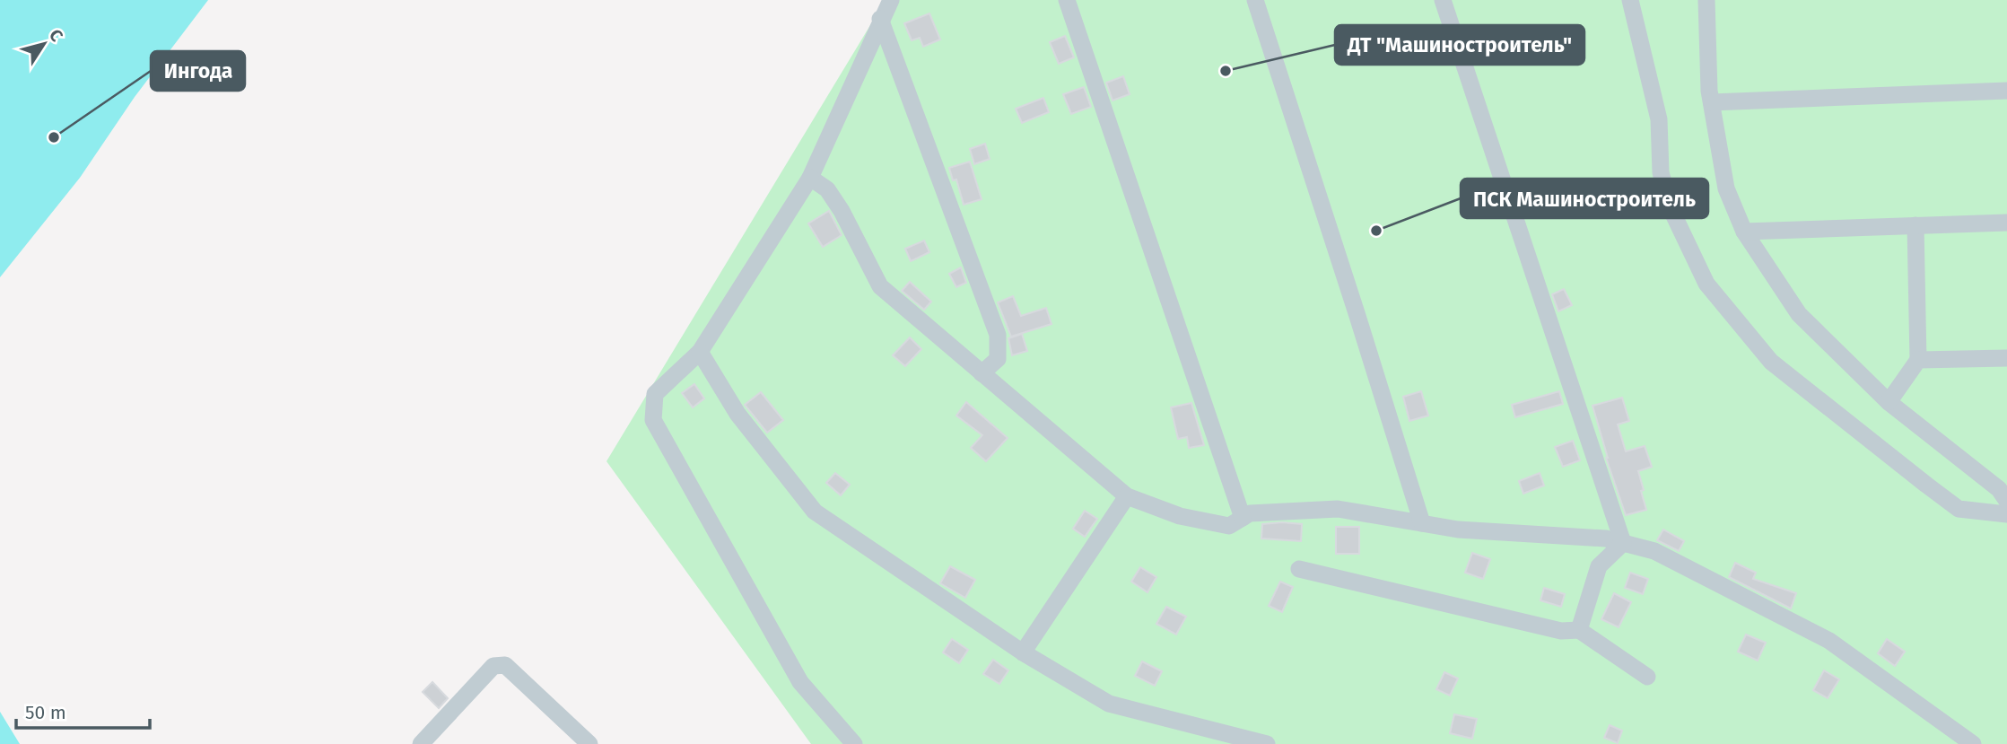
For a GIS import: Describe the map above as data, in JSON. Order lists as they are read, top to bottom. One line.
{"places":["ДТ \"Машиностроитель\"","Ингода","ПСК Машиностроитель"],"scale_bar":"50 m","north":"top right"}
